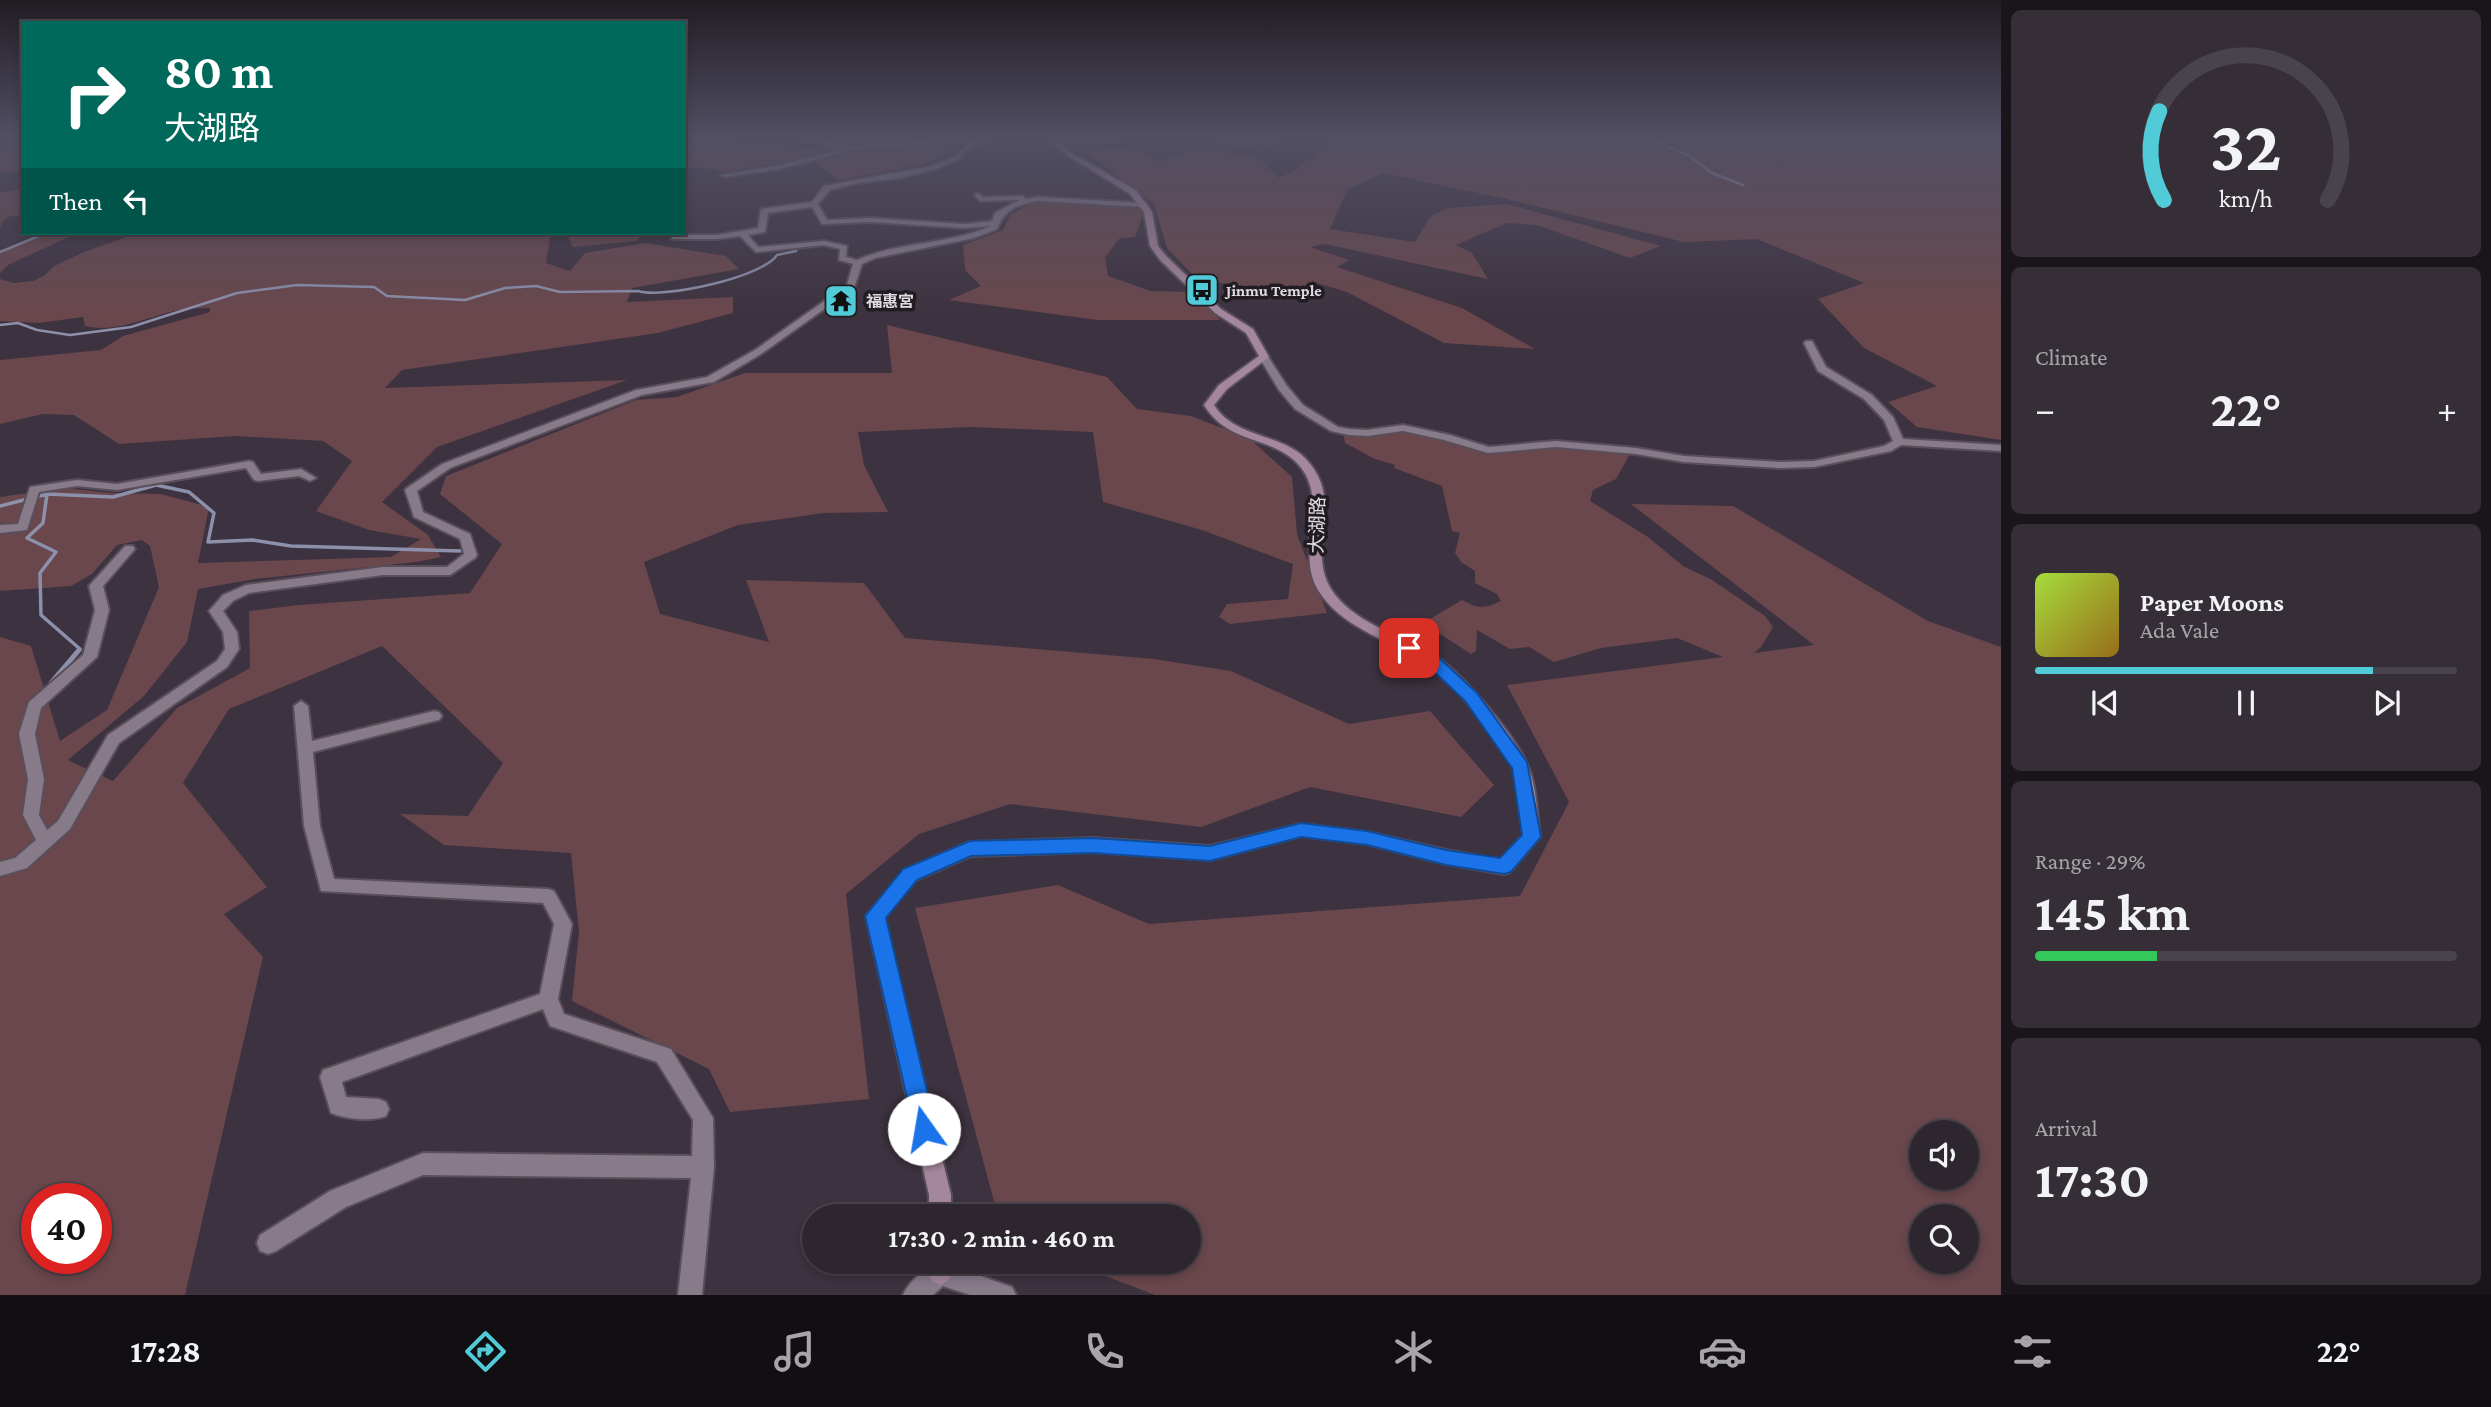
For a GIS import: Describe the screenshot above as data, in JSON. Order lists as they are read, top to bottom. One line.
{"streets":{"street":["大湖路"]},"places":{"bus stop":["Jinmu Temple"],"temple":["福惠宮"]},"page":{"turn":["80 m","大湖路"],"then":"Then","tile":["Climate",["Range · 29%","145 km"],["Arrival","17:30"]],"heat":["−","22°","+"],"song":["Paper Moons","Ada Vale"],"limit":"40","trip":"17:30 · 2 min · 460 m","tabs":["17:28","22°"],"gauge":["32","km/h"]}}
